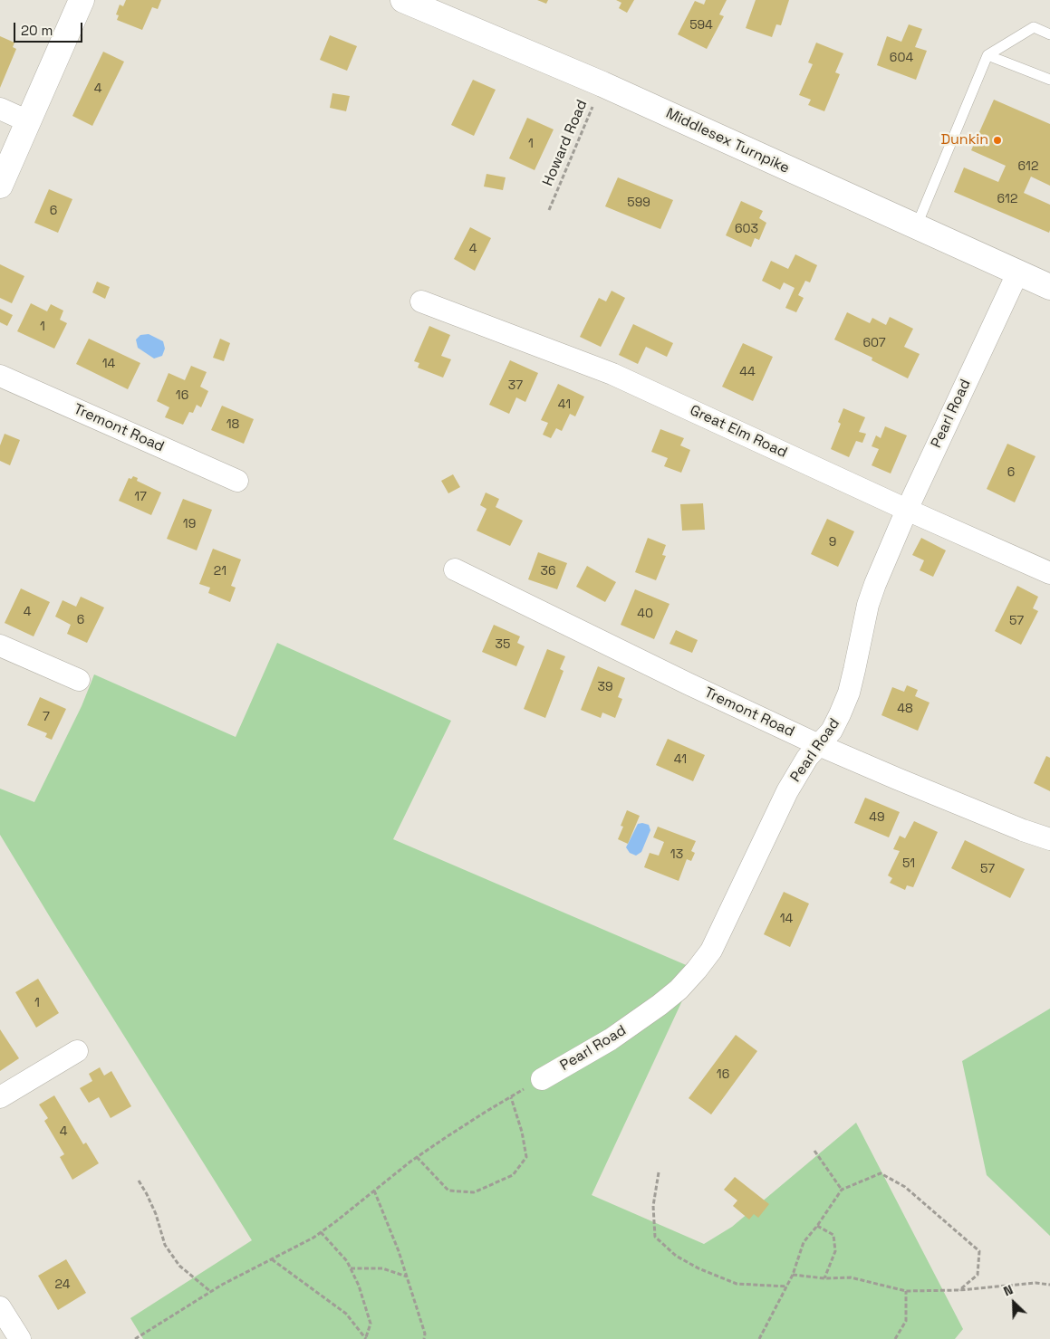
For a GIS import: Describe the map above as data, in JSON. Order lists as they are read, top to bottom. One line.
{"streets":{"main road":["Middlesex Turnpike"],"street":["Pearl Road","Tremont Road","Great Elm Road"],"path":["Howard Road"]},"crossings":[["Middlesex Turnpike","Howard Road"],["Middlesex Turnpike","Pearl Road"],["Pearl Road","Tremont Road"],["Pearl Road","Great Elm Road"]],"places":["Dunkin"],"house_numbers":["594","604","4","1","612","612","599","6","603","4","1","607","14","44","37","16","41","18","6","17","19","9","21","36","4","40","6","57","35","39","48","7","41","49","13","51","57","14","1","16","4","24"],"scale_bar":"20 m","north":"top left"}
